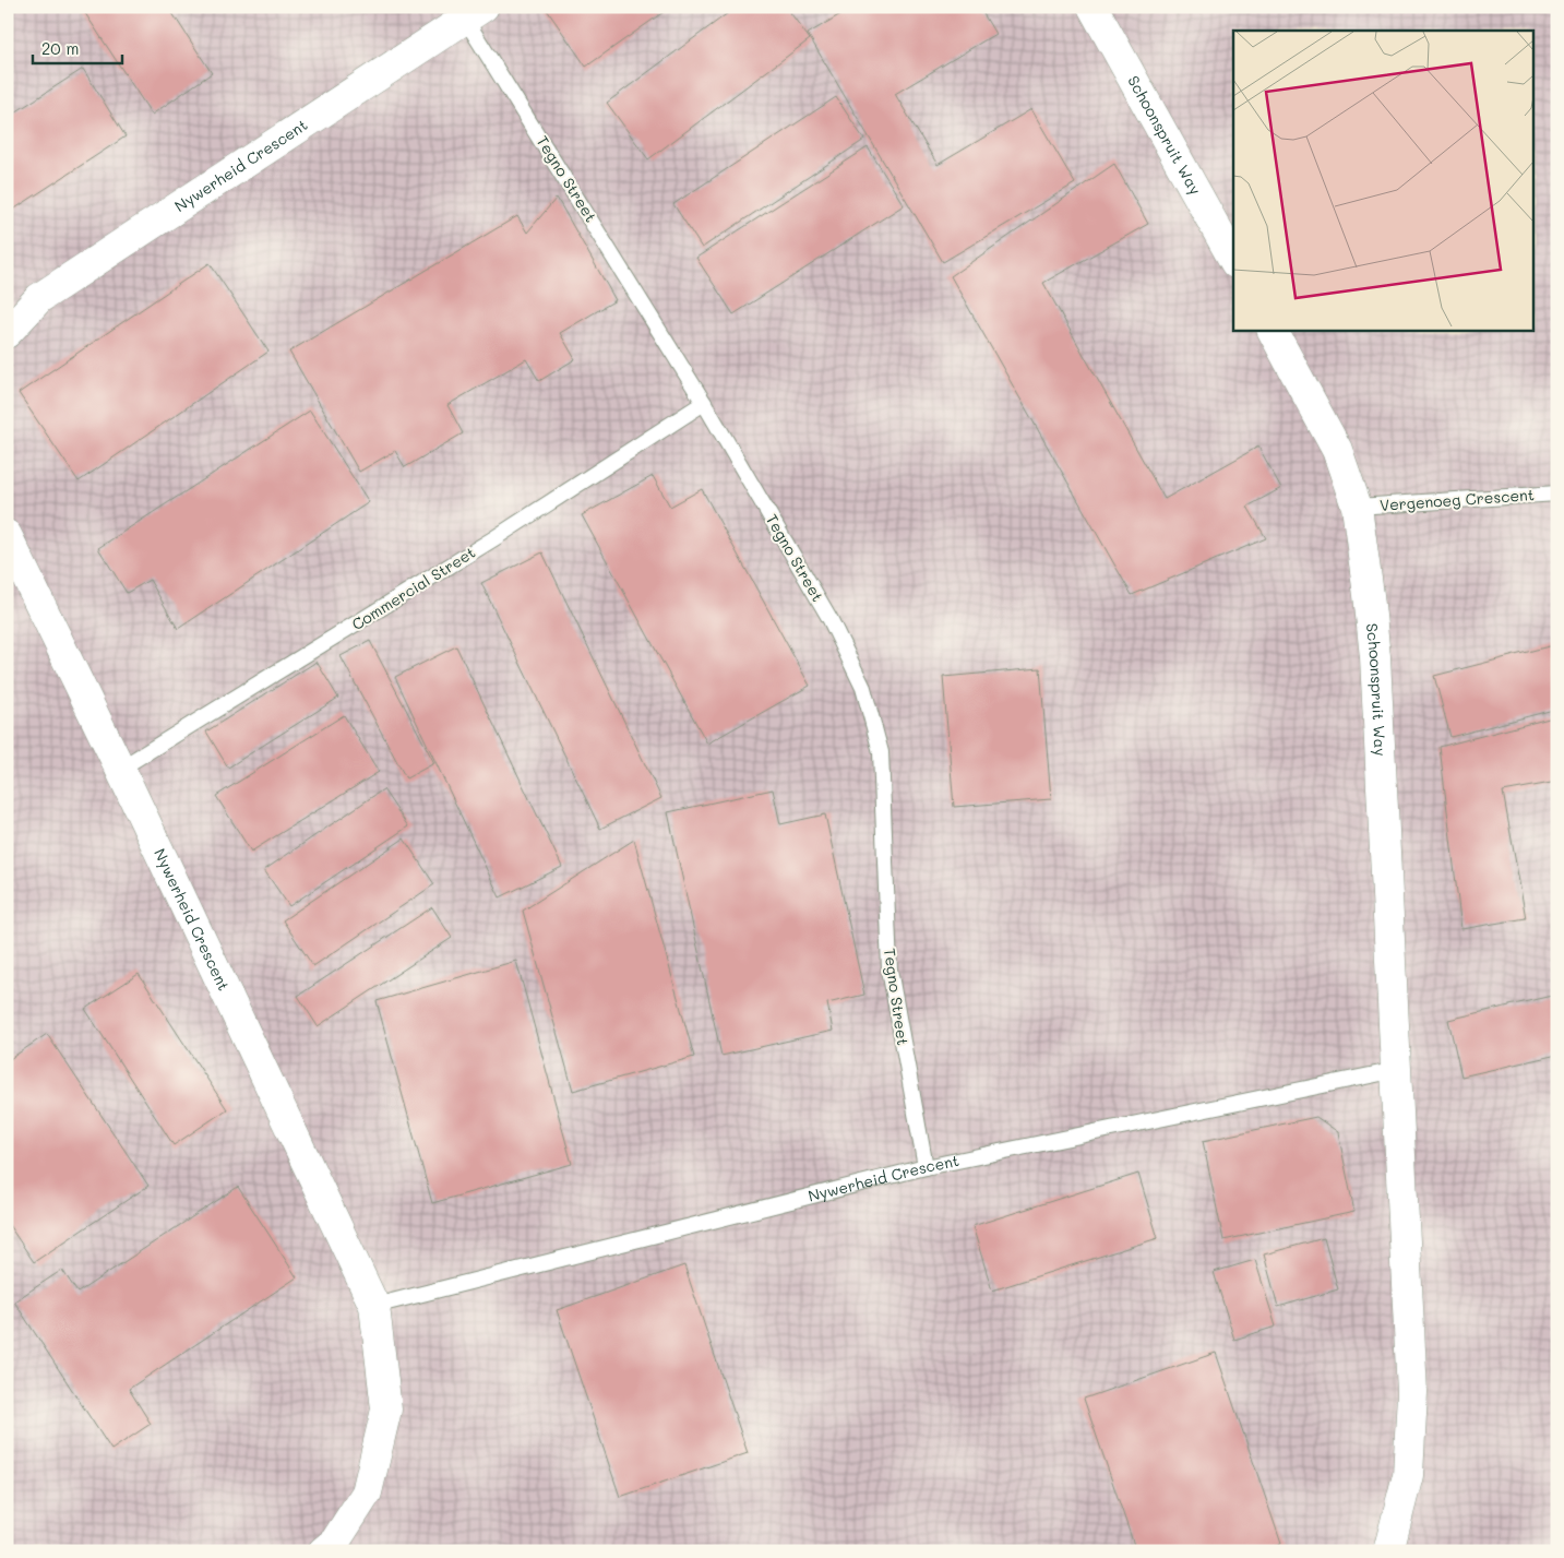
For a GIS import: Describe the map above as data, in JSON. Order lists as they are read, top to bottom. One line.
{"streets":{"street":["Schoonspruit Way","Nywerheid Crescent"],"lane":["Tegno Street","Vergenoeg Crescent","Commercial Street"]},"crossings":[["Schoonspruit Way","Nywerheid Crescent"],["Schoonspruit Way","Vergenoeg Crescent"],["Nywerheid Crescent","Tegno Street"],["Nywerheid Crescent","Commercial Street"],["Tegno Street","Commercial Street"]],"scale_bar":"20 m"}
